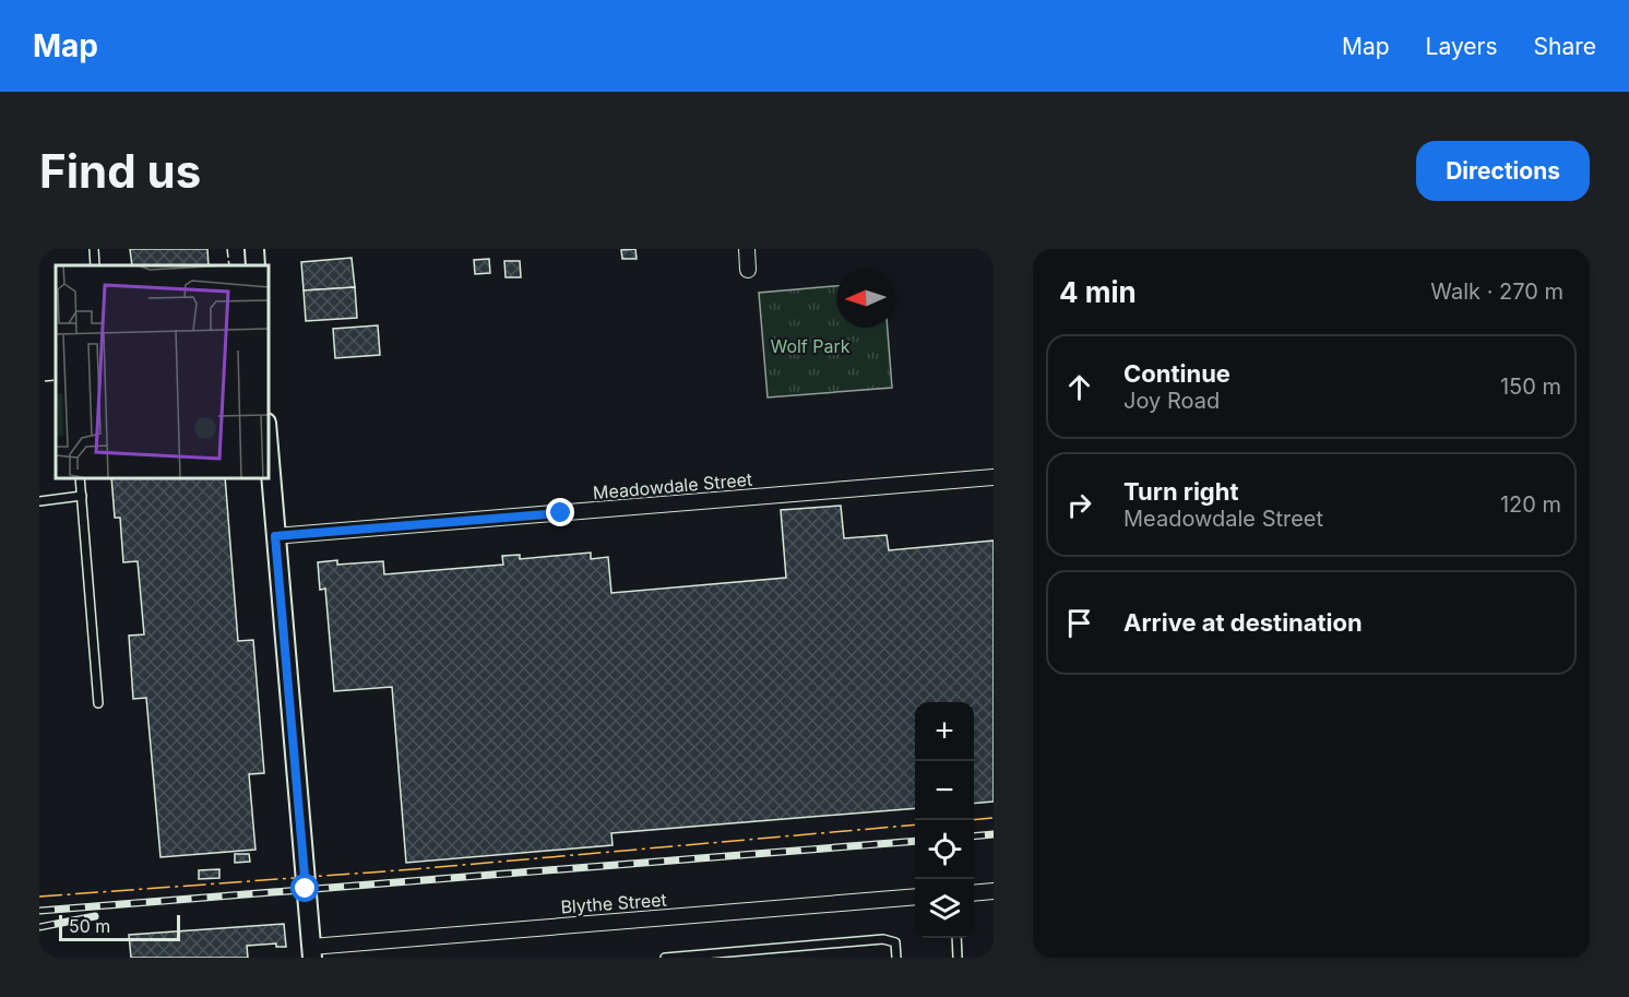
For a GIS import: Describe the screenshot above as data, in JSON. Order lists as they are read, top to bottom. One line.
{"streets":{"street":["Meadowdale Street","Blythe Street"]},"parks":["Wolf Park"],"scale_bar":"50 m","north":"left","page":{"header":"Map","nav":["Map","Layers","Share"],"buttons":"Directions","title":"Find us","heading":["4 min","Walk · 270 m"],"list":[["Continue","Joy Road","150 m"],["Turn right","Meadowdale Street","120 m"],"Arrive at destination"],"map_buttons":["+","−"],"scale":"50 m"}}
